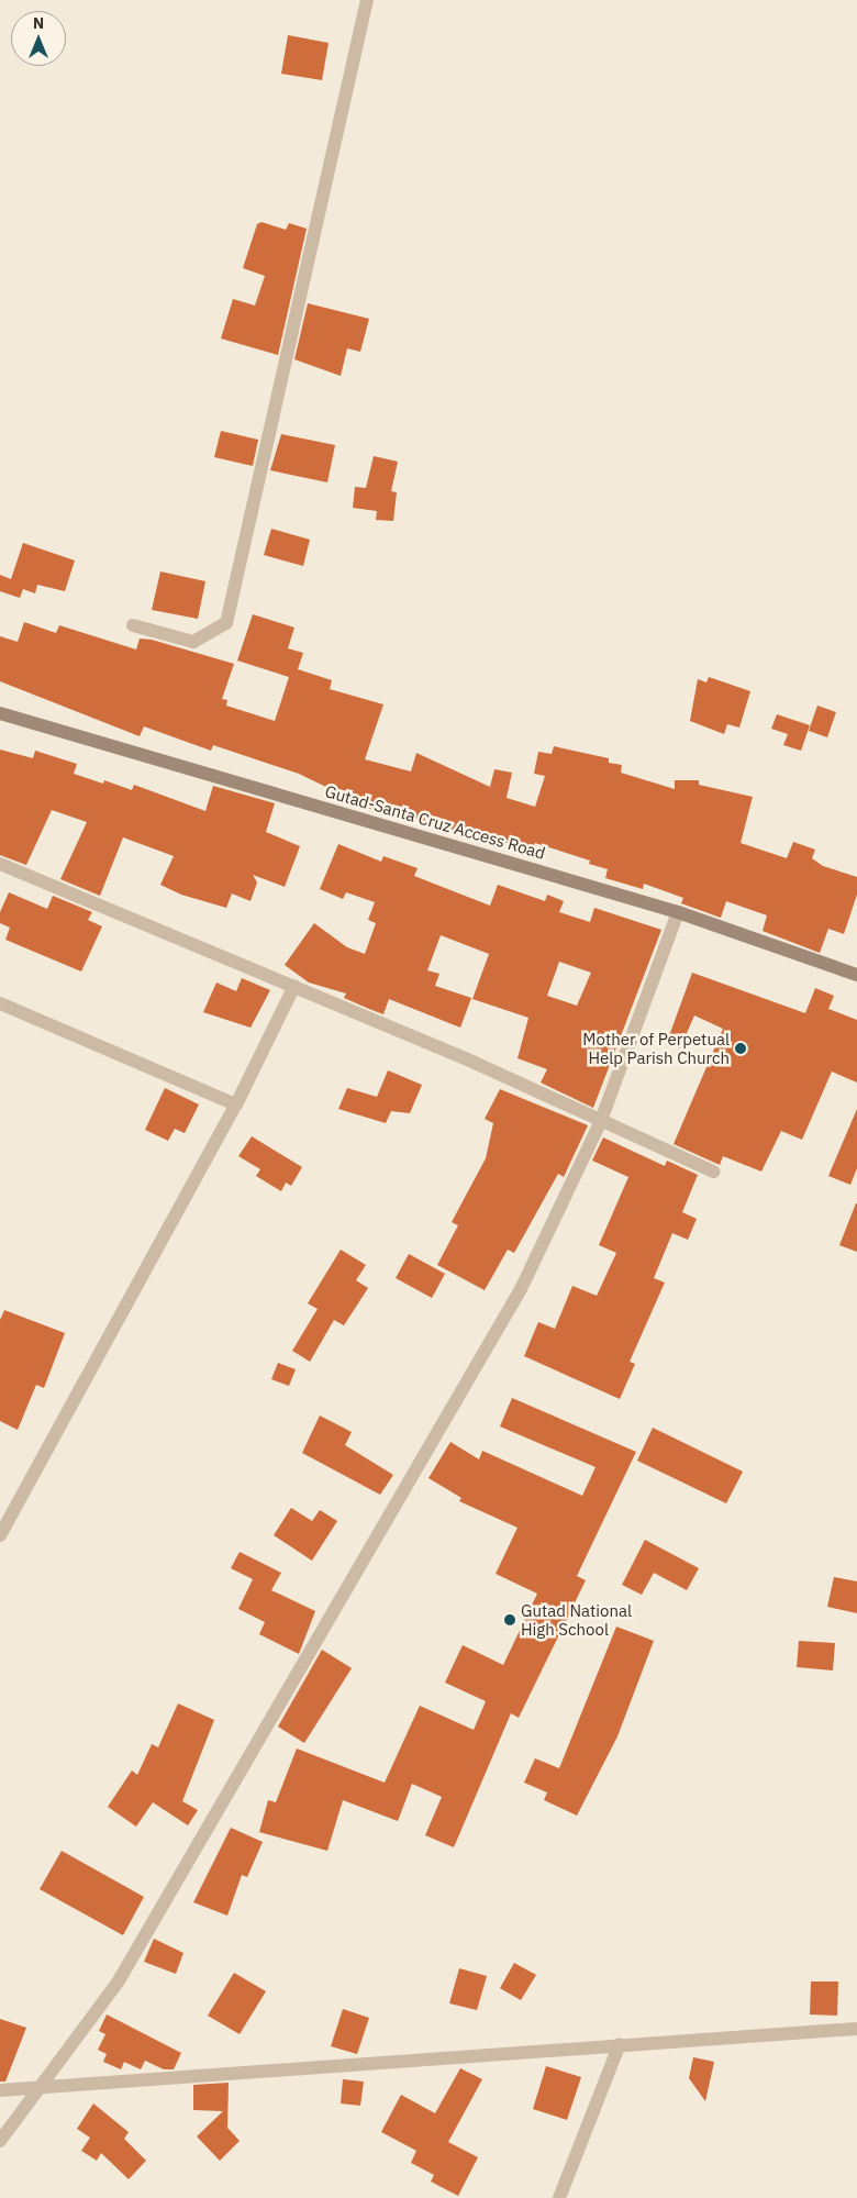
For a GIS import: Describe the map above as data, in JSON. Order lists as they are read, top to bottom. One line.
{"streets":{"main road":["Gutad-Santa Cruz Access Road"]},"places":["Mother of Perpetual Help Parish Church","Gutad National High School"],"north":"top"}
